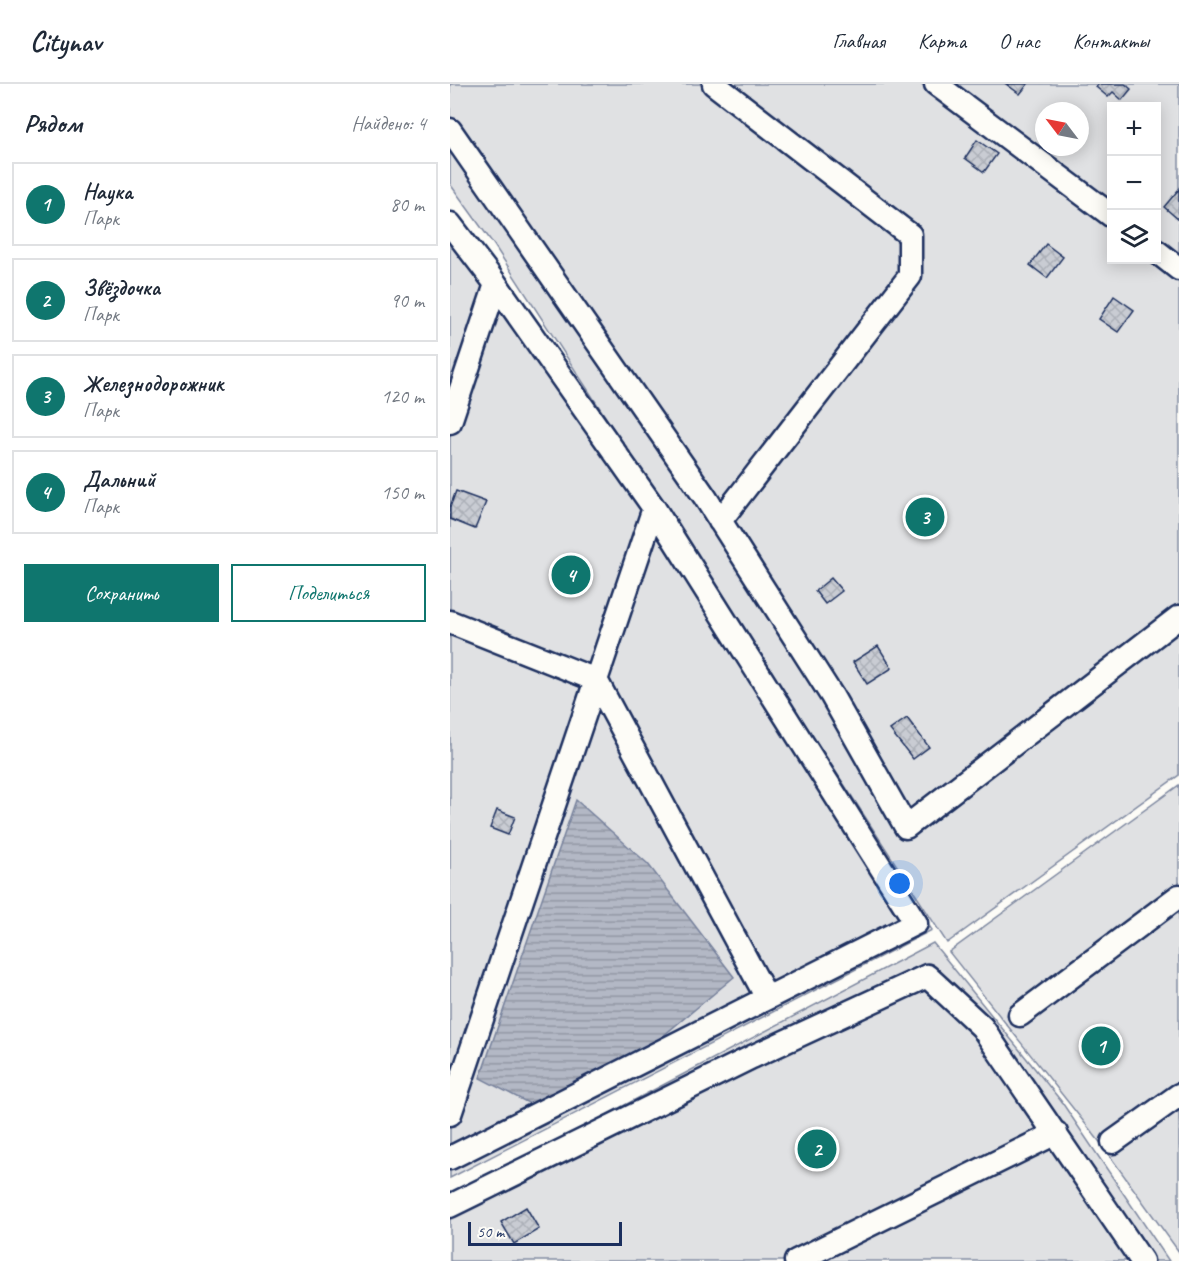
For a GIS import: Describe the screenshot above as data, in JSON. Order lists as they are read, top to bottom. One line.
{"scale_bar":"50 m","north":"top left","page":{"header":"Citynav","nav":["Главная","Карта","О нас","Контакты"],"heading":["Рядом","Найдено: 4"],"map_buttons":["+","−"],"list":[{"mark":"1","name":"Наука","note":"Парк","value":"80 m"},{"mark":"2","name":"Звёздочка","note":"Парк","value":"90 m"},{"mark":"3","name":"Железнодорожник","note":"Парк","value":"120 m"},{"mark":"4","name":"Дальний","note":"Парк","value":"150 m"}],"pins":["3","4","1","2"],"buttons":["Сохранить","Поделиться"],"scale":"50 m"}}
